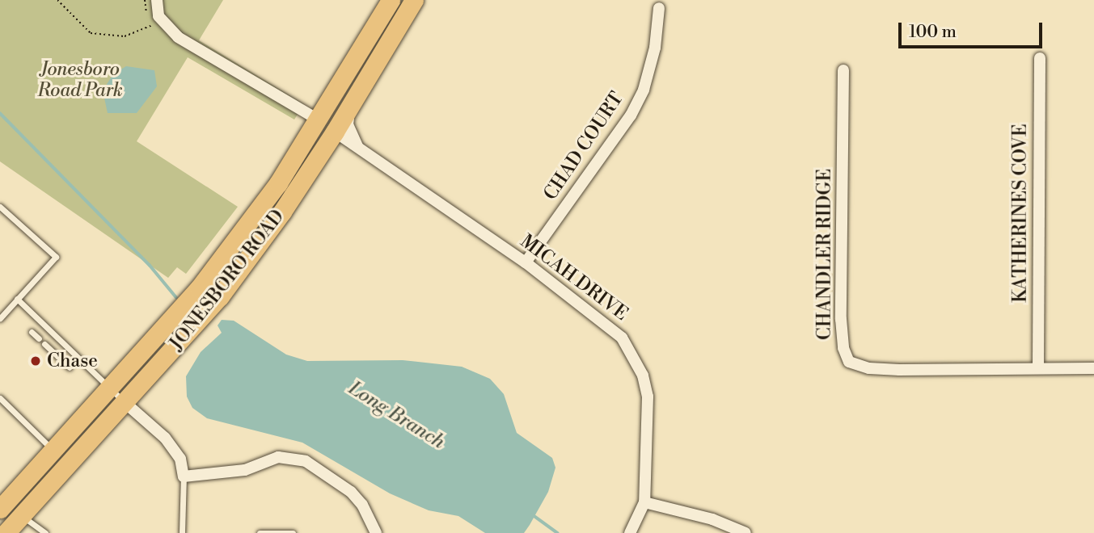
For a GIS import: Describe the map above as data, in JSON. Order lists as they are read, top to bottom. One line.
{"streets":{"main road":["JONESBORO ROAD"],"street":["CHAD COURT","KATHERINES COVE","CHANDLER RIDGE","MICAH DRIVE"]},"crossings":[["CHAD COURT","MICAH DRIVE"],["KATHERINES COVE","CHANDLER RIDGE"],["MICAH DRIVE","JONESBORO ROAD"]],"water":["Long Branch"],"parks":["Jonesboro Road Park"],"places":["Chase"],"scale_bar":"100 m"}
